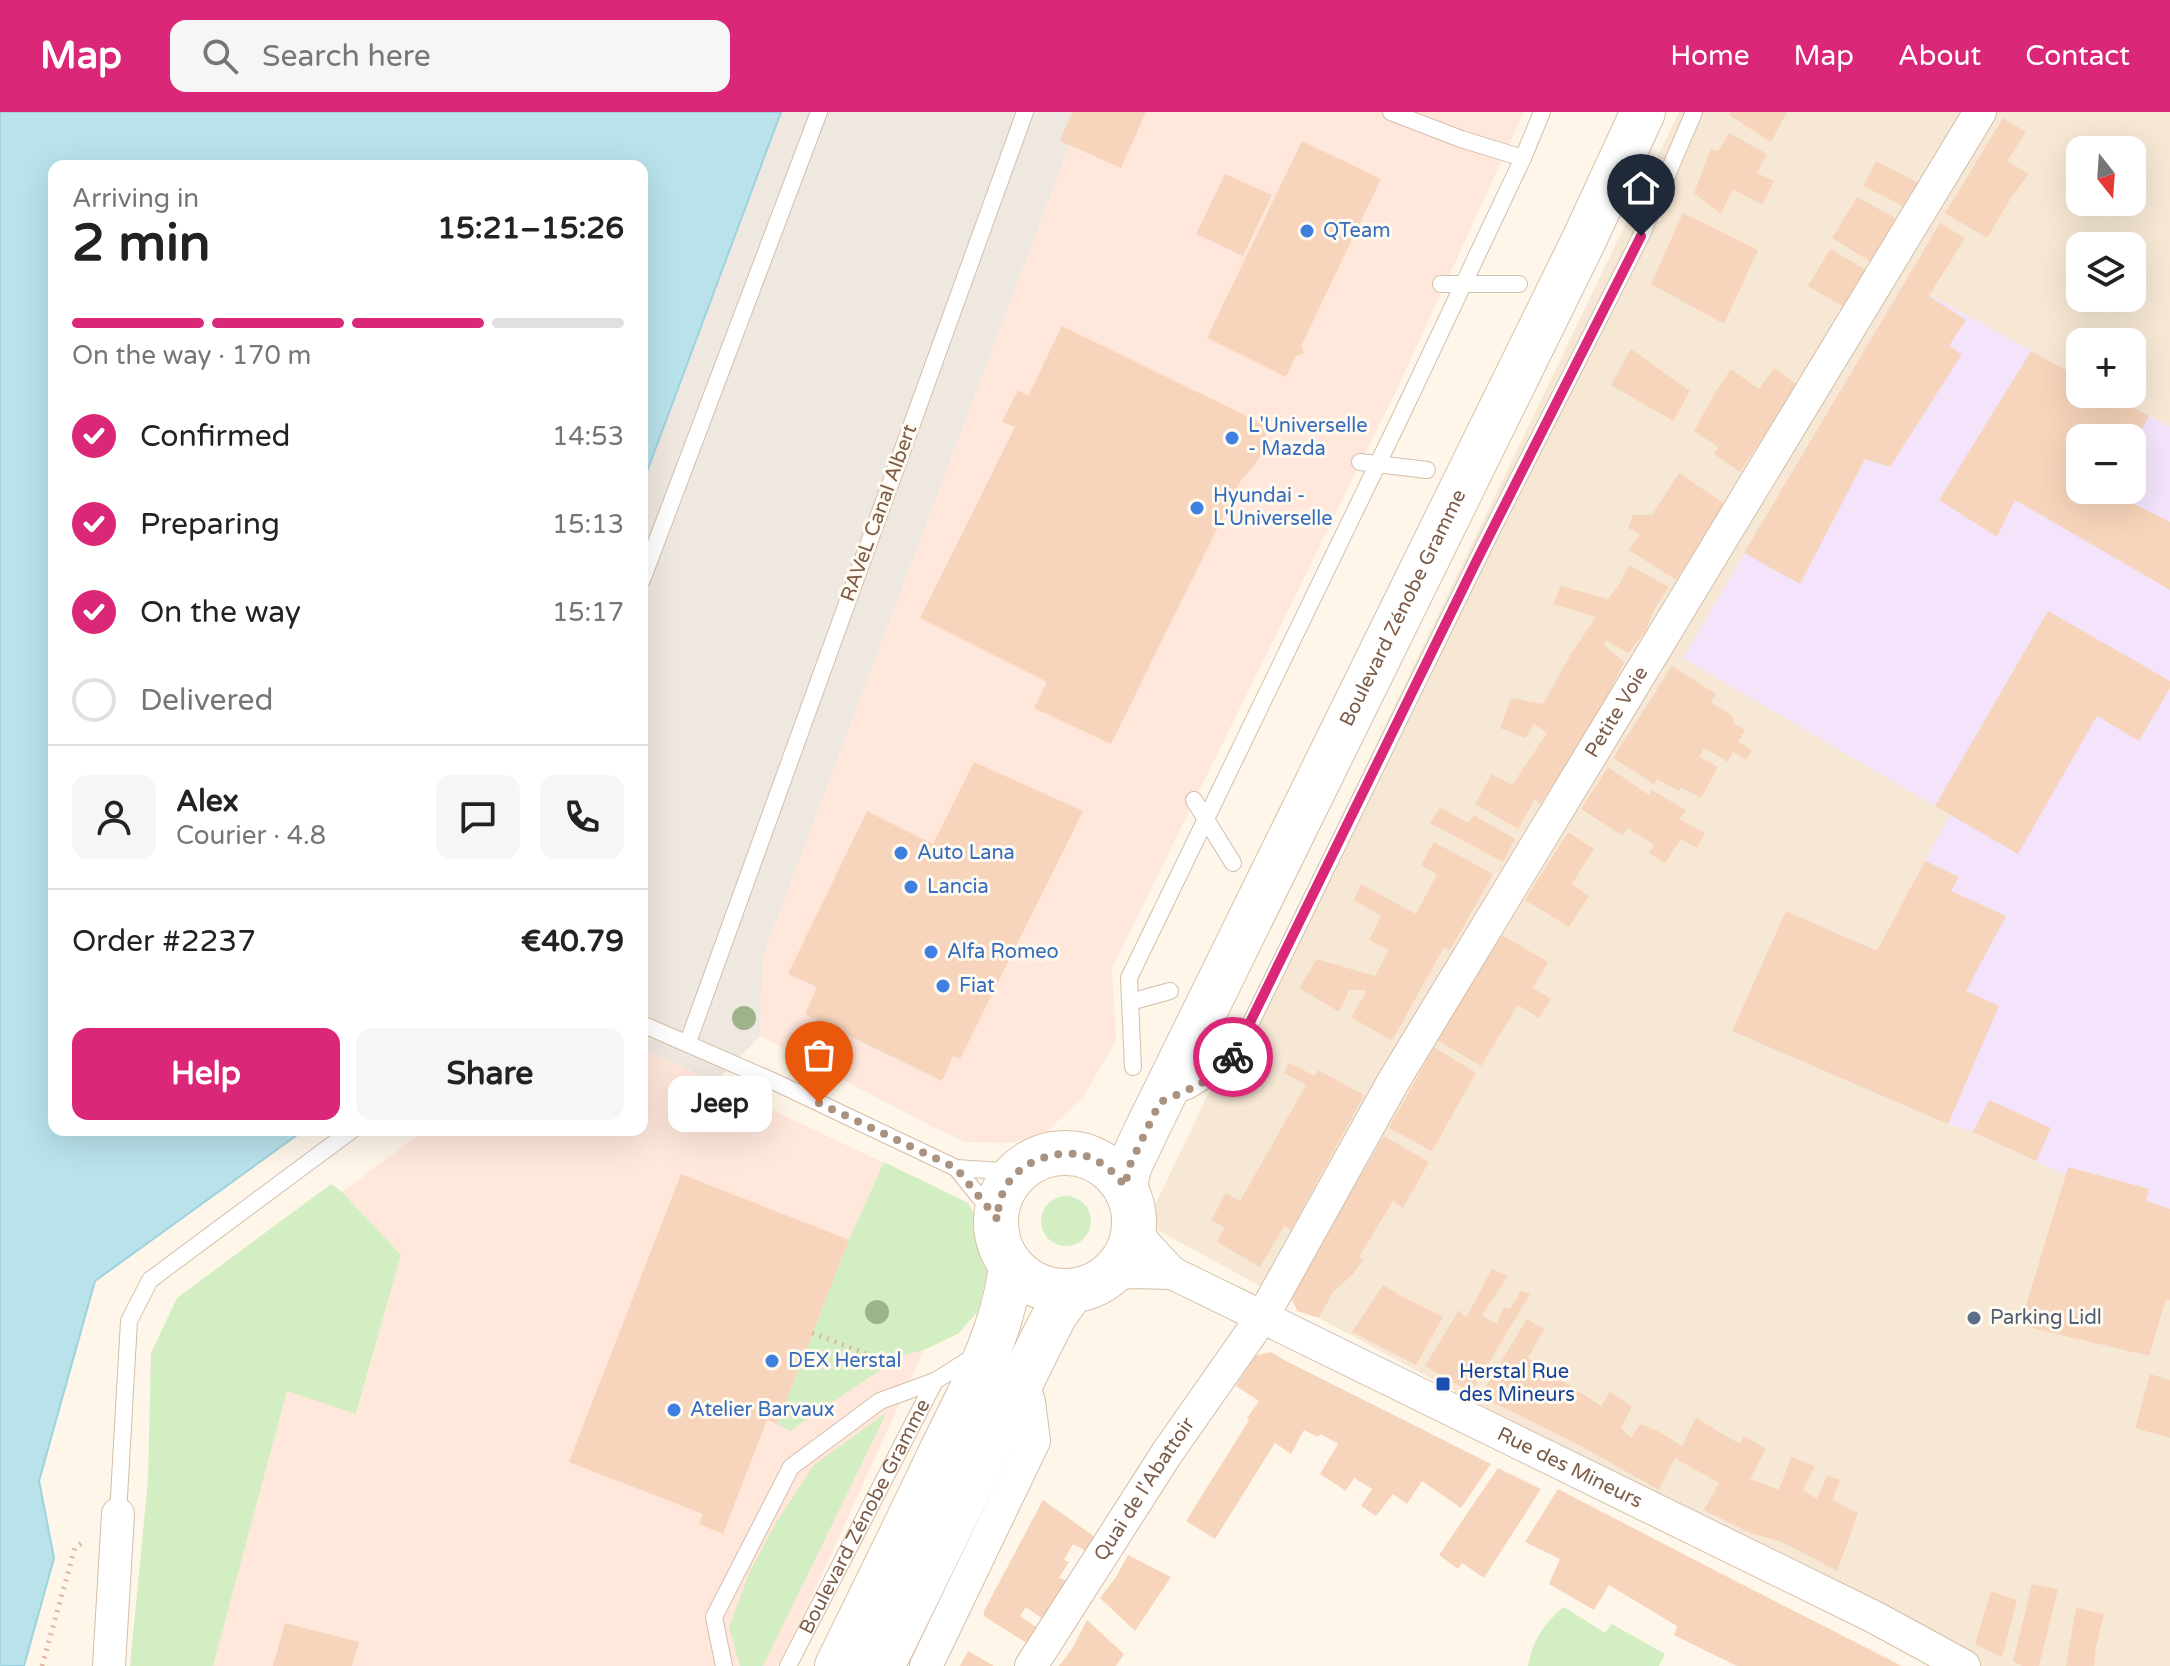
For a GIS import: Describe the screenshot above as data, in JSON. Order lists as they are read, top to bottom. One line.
{"streets":{"main road":["Boulevard Zénobe Gramme"],"street":["Petite Voie","Rue des Mineurs","Quai de l'Abattoir"],"lane":["RAVeL Canal Albert"]},"crossings":[["Boulevard Zénobe Gramme","Rue des Mineurs"],["Petite Voie","Rue des Mineurs"],["Petite Voie","Quai de l'Abattoir"],["Rue des Mineurs","Quai de l'Abattoir"]],"places":{"other":["QTeam","L'Universelle - Mazda","Hyundai - L'Universelle","Auto Lana","Lancia","Alfa Romeo","Fiat","Jeep","Parking Lidl","DEX Herstal","Atelier Barvaux"],"transit":["Herstal Rue des Mineurs"]},"north":"bottom","page":{"header":"Map","search":"Search here","nav":["Home","Map","About","Contact"],"map_buttons":["+","−"],"heading":["2 min","Arriving in","15:21–15:26"],"panel":["Alex","Courier · 4.8","Order #2237","€40.79"],"bar":"On the way · 170 m","list":[["Confirmed","14:53"],["Preparing","15:13"],["On the way","15:17"],"Delivered"],"buttons":["Help","Share"],"bubble":"Jeep"}}
